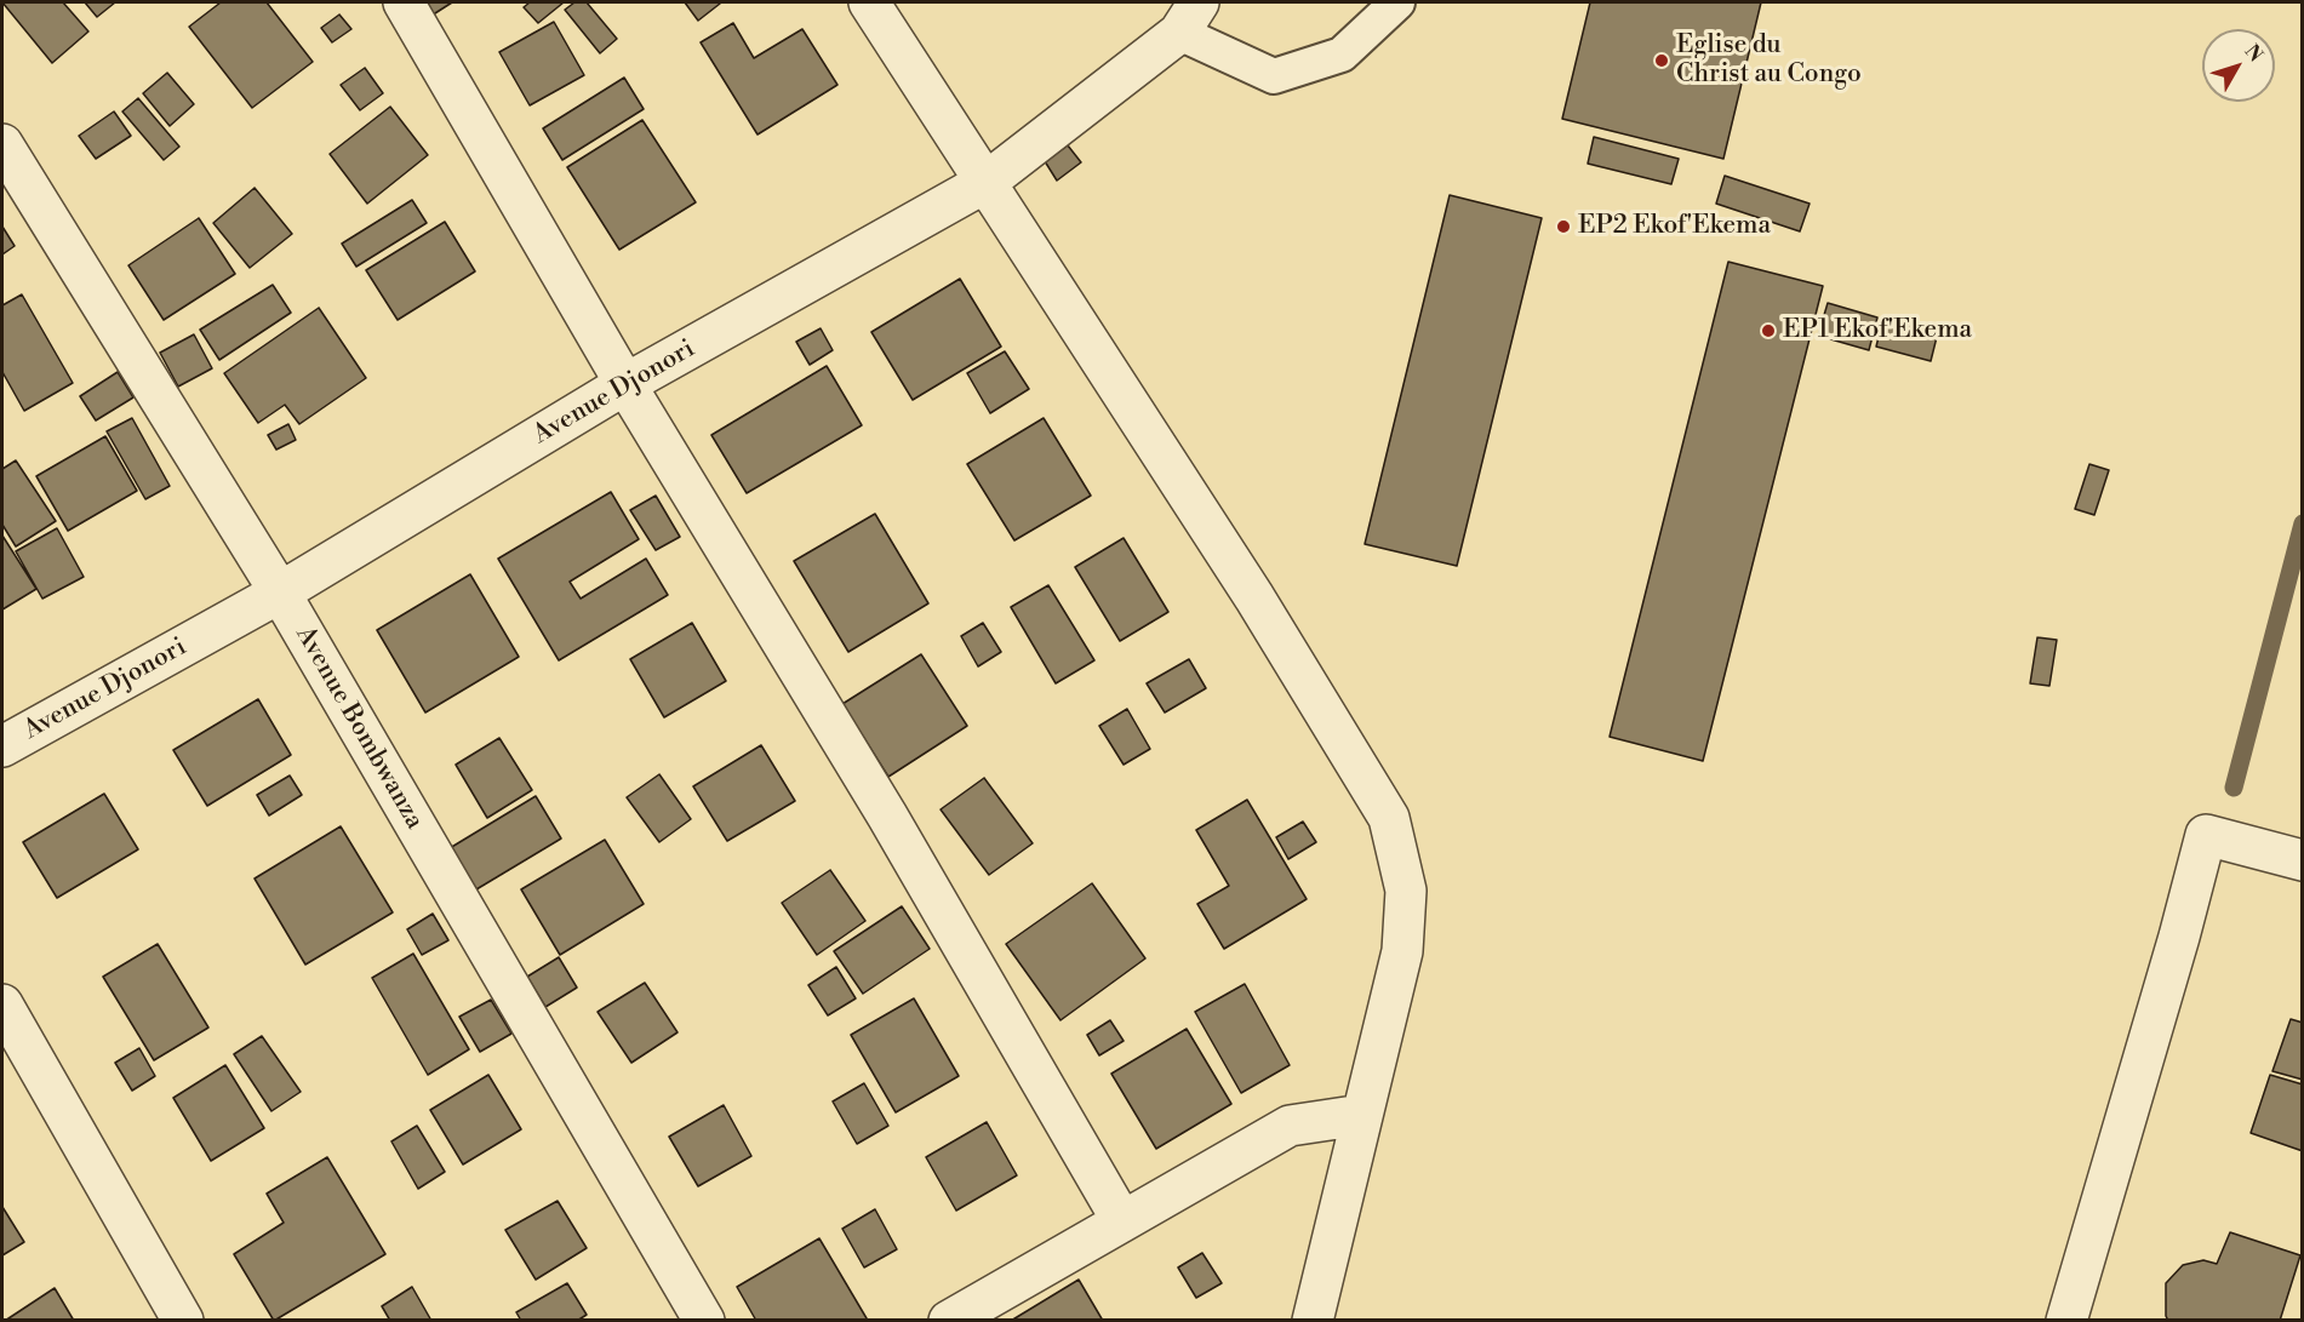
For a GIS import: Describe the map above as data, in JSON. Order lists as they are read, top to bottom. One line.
{"streets":{"street":["Avenue Djonori","Avenue Bombwanza"]},"crossings":[["Avenue Djonori","Avenue Bombwanza"]],"places":["Eglise du Christ au Congo","EP2 Ekof'Ekema","EP1 Ekof'Ekema"],"north":"top right"}
